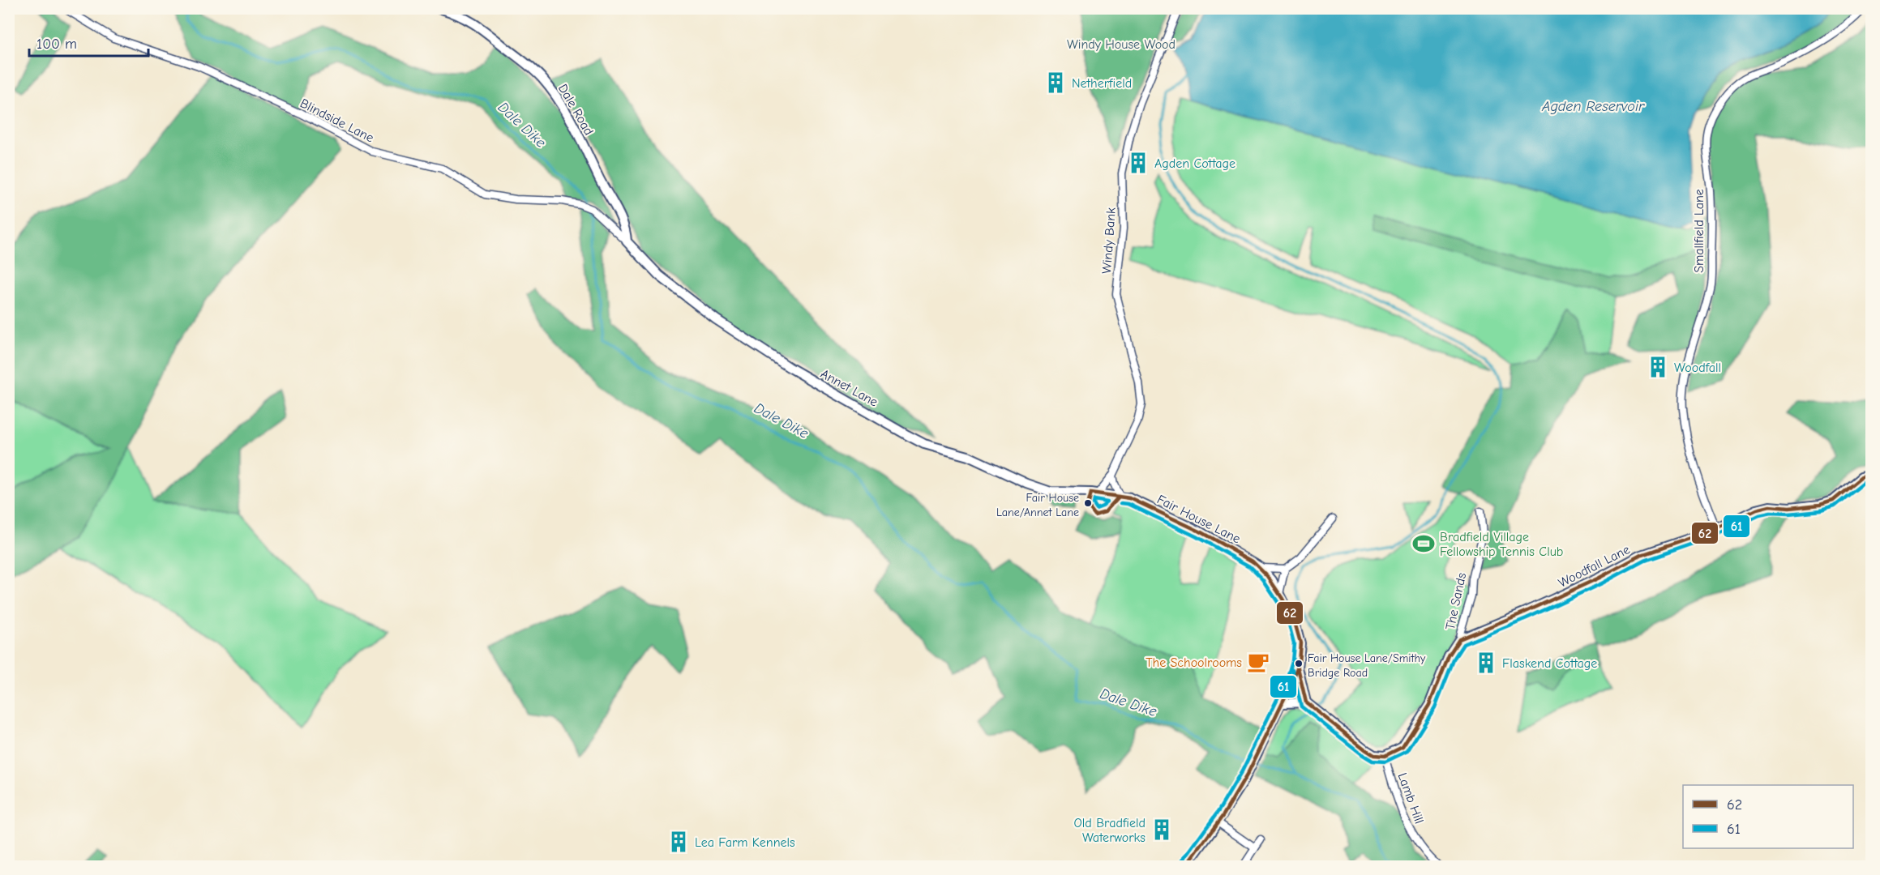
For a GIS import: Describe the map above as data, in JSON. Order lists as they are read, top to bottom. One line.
{"streets":{"street":["Dale Road","Blindside Lane","Smallfield Lane","Windy Bank","Annet Lane","Fair House Lane","Woodfall Lane","The Sands","Lamb Hill"]},"crossings":[["Dale Road","Blindside Lane"],["Dale Road","Annet Lane"],["Blindside Lane","Annet Lane"],["Smallfield Lane","Woodfall Lane"],["Windy Bank","Annet Lane"],["Windy Bank","Fair House Lane"],["Annet Lane","Fair House Lane"],["Woodfall Lane","The Sands"]],"water":["Agden Reservoir","Dale Dike"],"parks":["Windy House Wood"],"places":{"building":["Netherfield","Agden Cottage","Woodfall","Flaskend Cottage","Old Bradfield Waterworks","Lea Farm Kennels"],"other":["Fair House Lane/Annet Lane","Fair House Lane/Smithy Bridge Road"],"sports":["Bradfield Village Fellowship Tennis Club"],"cafe":["The Schoolrooms"]},"lines":["transit line 62","transit line 61"],"legend":["62","61"],"scale_bar":"100 m"}
